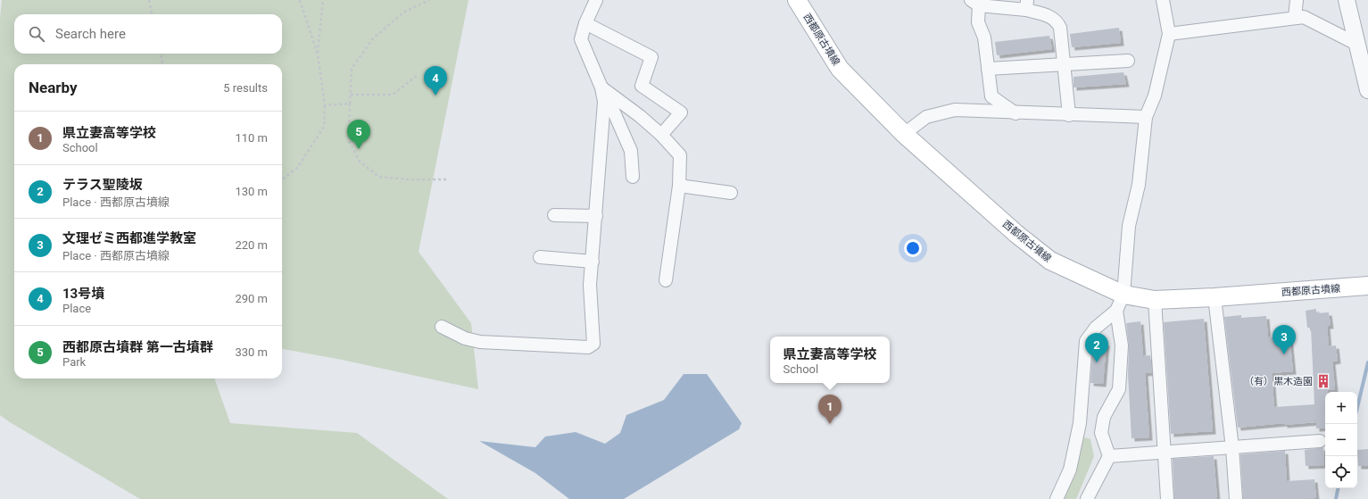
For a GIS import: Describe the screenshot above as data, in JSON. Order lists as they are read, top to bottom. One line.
{"streets":{"main road":["西都原古墳線"]},"places":{"building":["（有）黒木造園"]},"page":{"search":"Search here","heading":["Nearby","5 results"],"pins":["4","5","3","2","1"],"list":[{"mark":"1","name":"県立妻高等学校","note":"School","value":"110 m"},{"mark":"2","name":"テラス聖陵坂","note":"Place · 西都原古墳線","value":"130 m"},{"mark":"3","name":"文理ゼミ西都進学教室","note":"Place · 西都原古墳線","value":"220 m"},{"mark":"4","name":"13号墳","note":"Place","value":"290 m"},{"mark":"5","name":"西都原古墳群 第一古墳群","note":"Park","value":"330 m"}],"popup":["県立妻高等学校","School"],"map_buttons":["+","−"]}}
